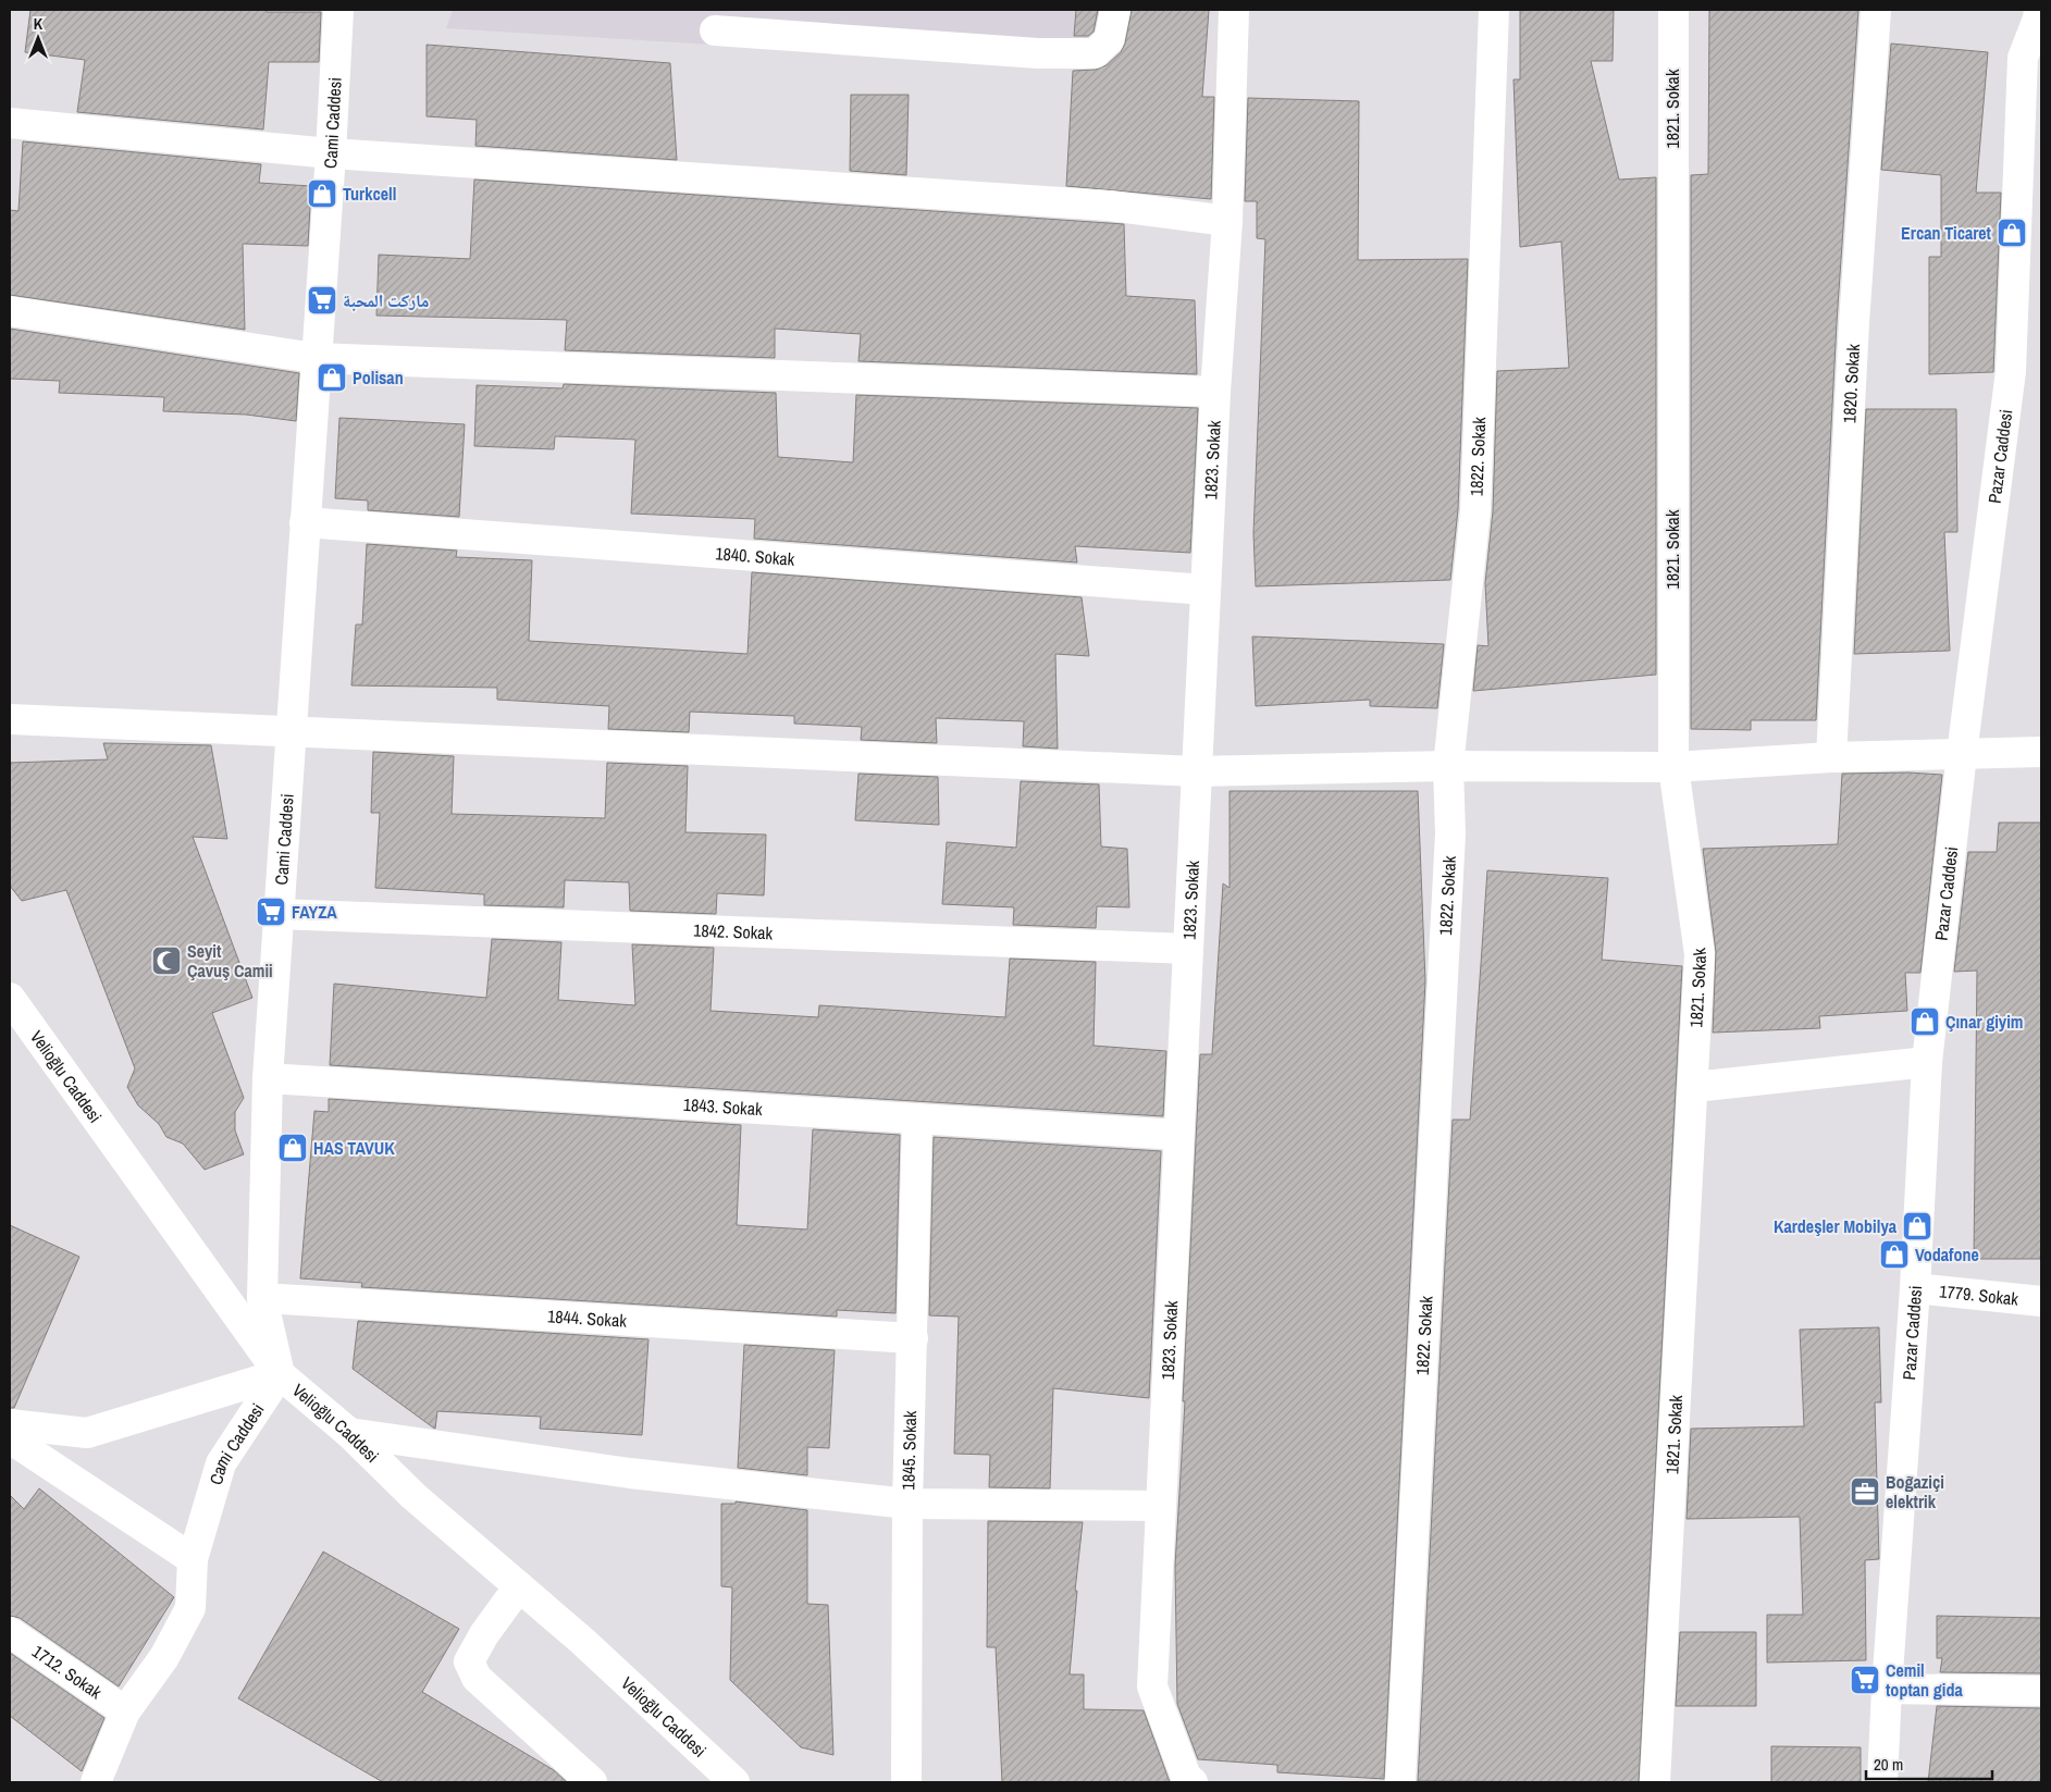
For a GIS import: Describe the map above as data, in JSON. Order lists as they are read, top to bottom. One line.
{"streets":{"street":["1821. Sokak","Cami Caddesi","1820. Sokak","Pazar Caddesi","1822. Sokak","1823. Sokak","1840. Sokak","1842. Sokak","Velioğlu Caddesi","1843. Sokak","1779. Sokak","1844. Sokak","1845. Sokak","1712. Sokak"]},"crossings":[["Cami Caddesi","1840. Sokak"],["Cami Caddesi","1842. Sokak"],["Cami Caddesi","Velioğlu Caddesi"],["Cami Caddesi","1843. Sokak"],["Cami Caddesi","1844. Sokak"],["Cami Caddesi","1712. Sokak"],["Pazar Caddesi","1779. Sokak"],["1823. Sokak","1840. Sokak"],["1823. Sokak","1842. Sokak"],["1823. Sokak","1843. Sokak"],["1843. Sokak","1845. Sokak"],["1844. Sokak","1845. Sokak"]],"places":{"shop":["Turkcell","Ercan Ticaret","Polisan","Çınar giyim","HAS TAVUK","Kardeşler Mobilya","Vodafone"],"supermarket":["ماركت المحبة","FAYZA","Cemil toptan gida"],"mosque":["Seyit Çavuş Camii"],"office":["Boğaziçi elektrik"]},"scale_bar":"20 m","north":"top"}
